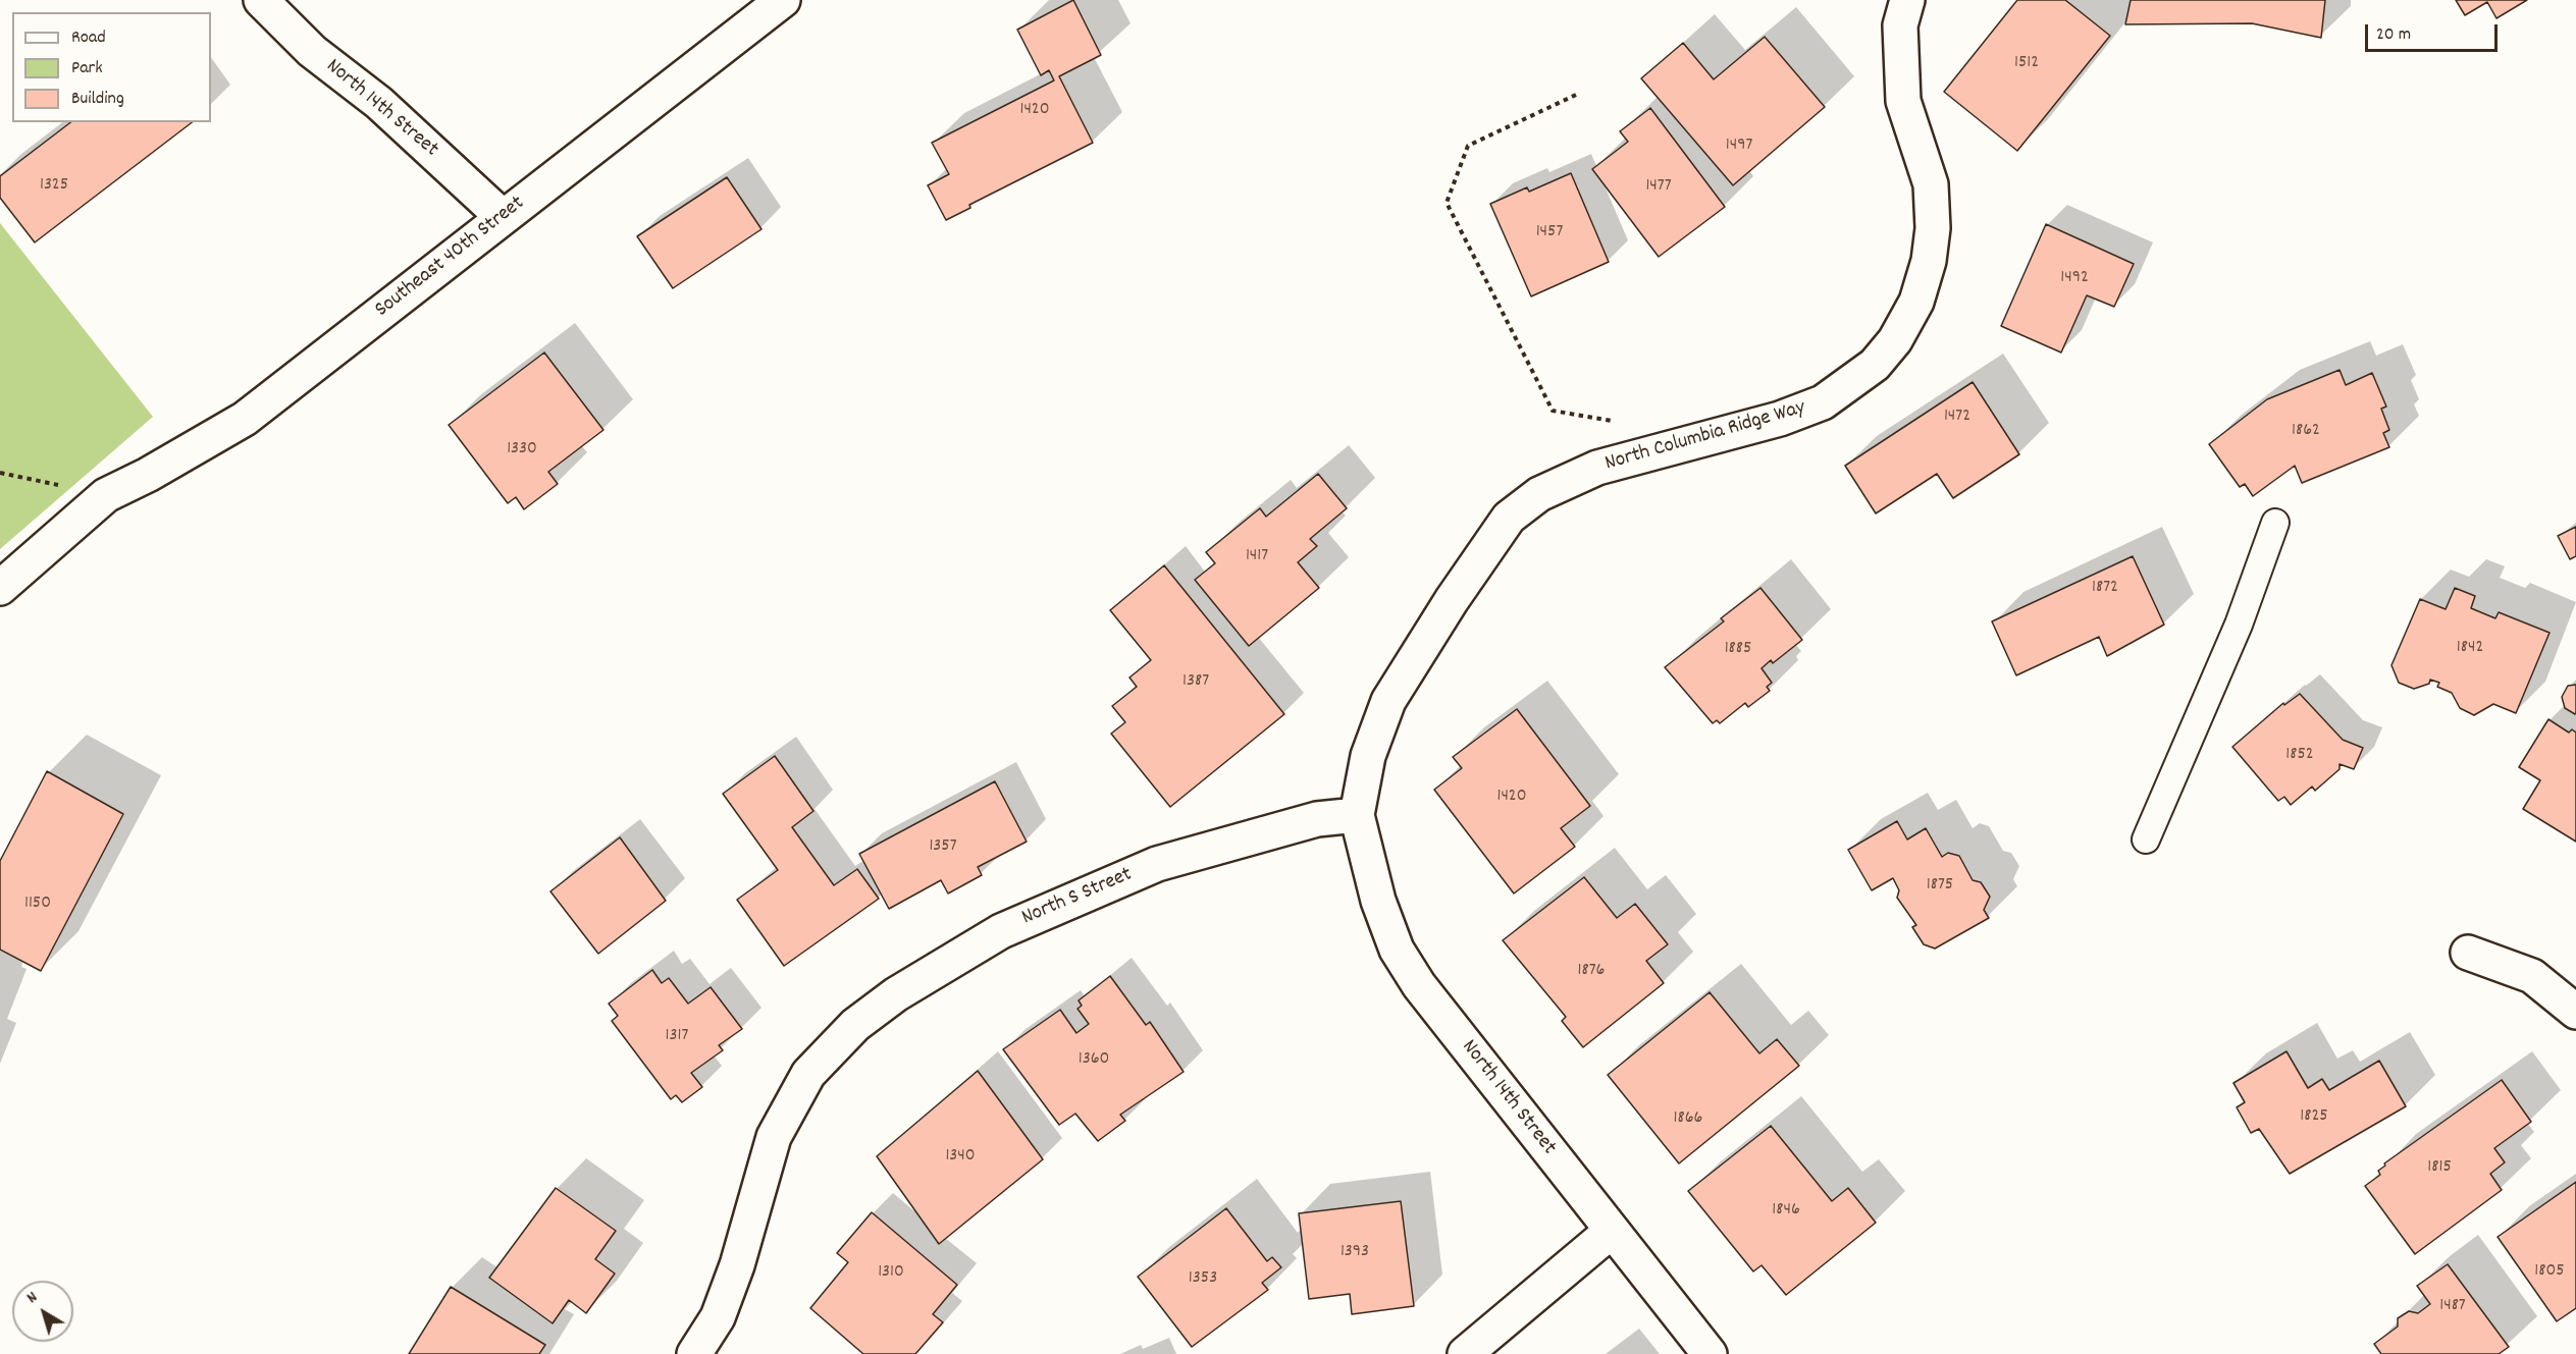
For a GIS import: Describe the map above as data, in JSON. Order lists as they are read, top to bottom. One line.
{"streets":{"street":["North 14th Street","Southeast 40th Street","North Columbia Ridge Way","North S Street"]},"crossings":[["North 14th Street","Southeast 40th Street"],["North 14th Street","North Columbia Ridge Way"],["North 14th Street","North S Street"],["North Columbia Ridge Way","North S Street"]],"house_numbers":["1512","1420","1497","1325","1477","1457","1492","1472","1862","1330","1417","1872","1842","1885","1387","1852","1420","1357","1875","1150","1876","1317","1360","1825","1866","1340","1815","1846","1393","1805","1310","1353","1487"],"legend":["Road","Park","Building"],"scale_bar":"20 m","north":"top left"}
